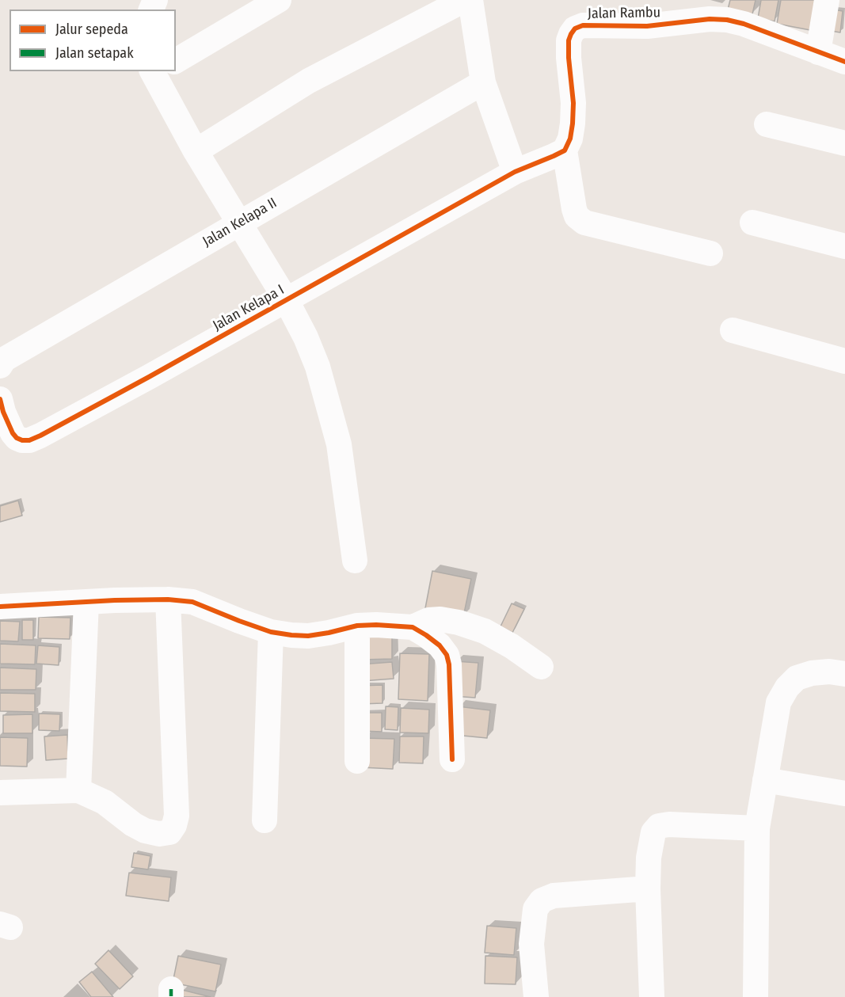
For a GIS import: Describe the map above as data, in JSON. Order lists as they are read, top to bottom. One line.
{"streets":{"street":["Jalan Rambu","Jalan Kelapa II","Jalan Kelapa I"]},"legend":["Jalur sepeda","Jalan setapak"]}
